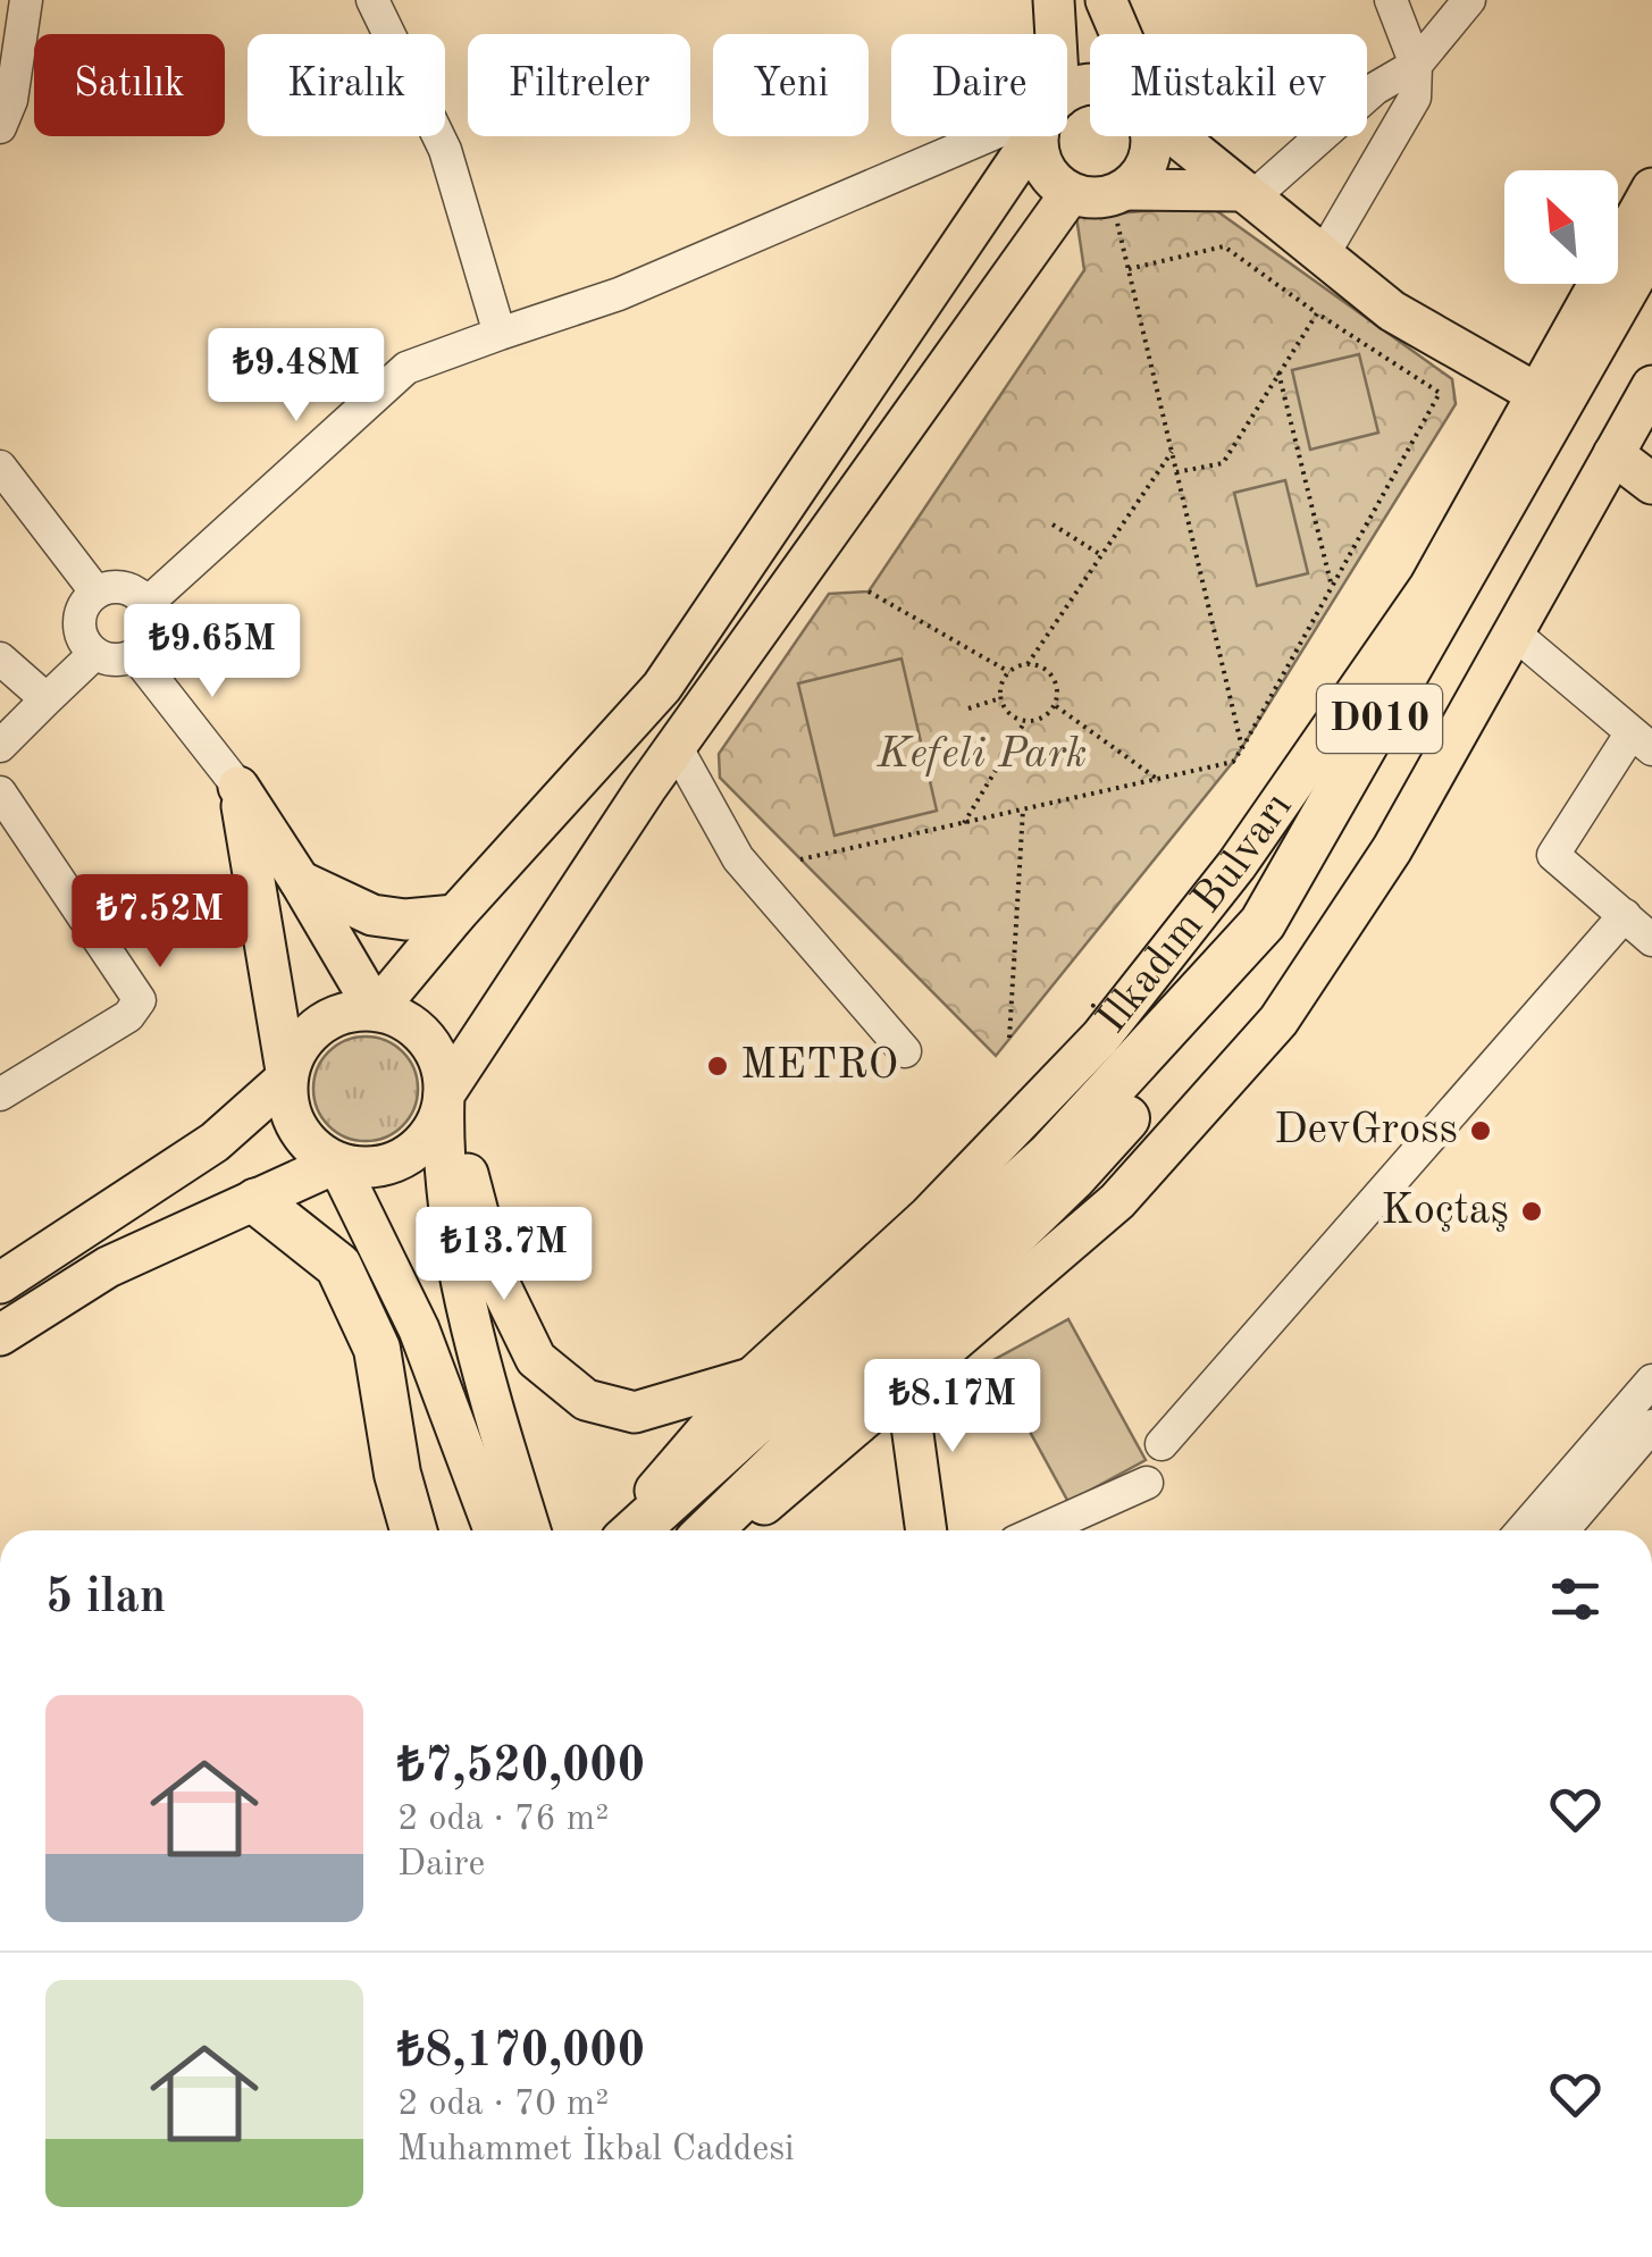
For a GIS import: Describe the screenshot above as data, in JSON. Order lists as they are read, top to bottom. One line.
{"streets":{"highway":["D010","İlkadım Bulvarı"]},"parks":["Kefeli Park"],"places":["METRO","DevGross","Koçtaş"],"north":"top left","page":{"chip":["Satılık","Kiralık","Filtreler","Yeni","Daire","Müstakil ev"],"price":["₺9.48M","₺9.65M","₺7.52M","₺13.7M","₺8.17M"],"heading":"5 ilan","list":[{"name":"₺7,520,000","note":"2 oda · 76 m² · Daire"},{"name":"₺8,170,000","note":"2 oda · 70 m² · Muhammet İkbal Caddesi"}]}}
